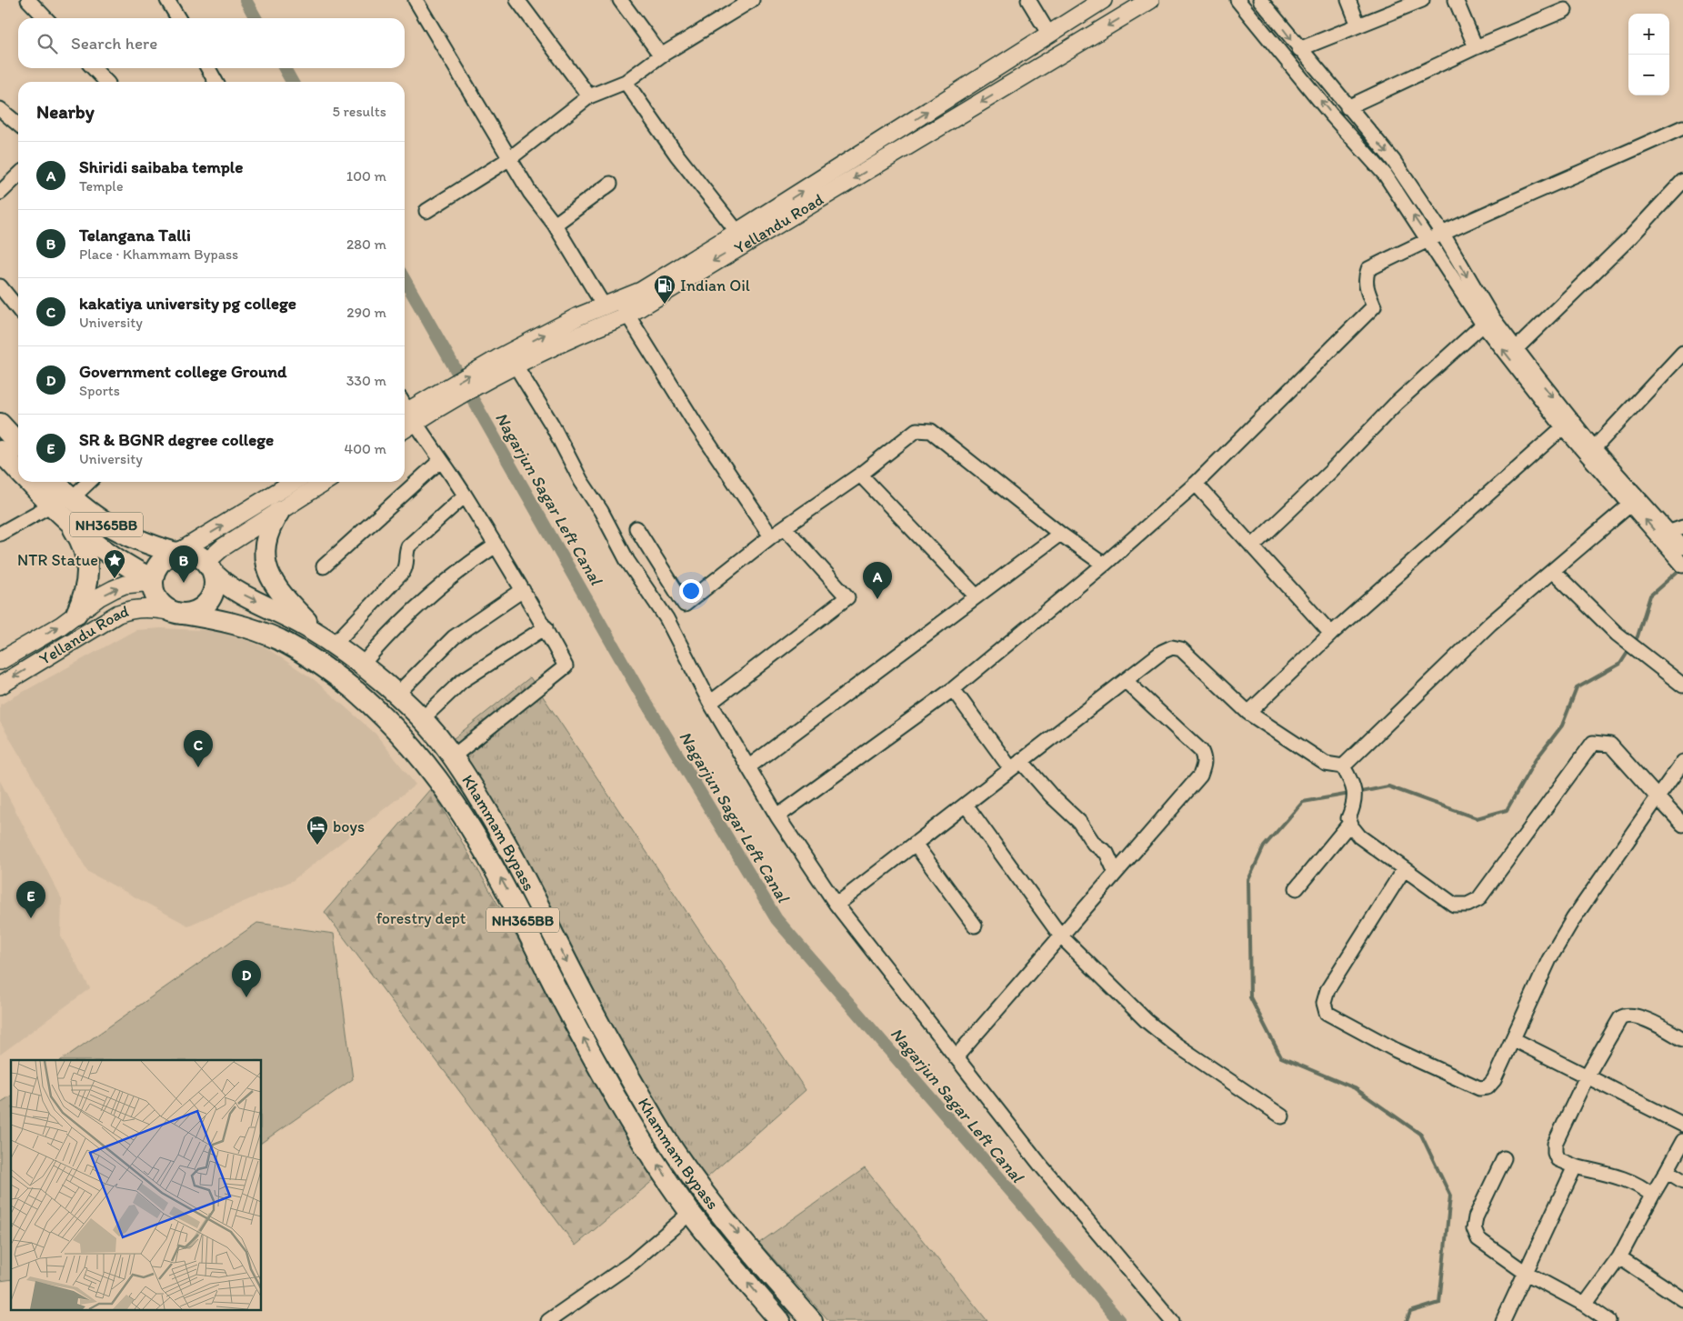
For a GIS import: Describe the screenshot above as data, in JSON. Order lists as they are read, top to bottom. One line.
{"streets":{"highway":["NH365BB","Khammam Bypass"],"main road":["Yellandu Road"]},"crossings":[["Yellandu Road","NH365BB"],["Yellandu Road","Khammam Bypass"],["NH365BB","Khammam Bypass"]],"water":["Nagarjun Sagar Left Canal"],"parks":["forestry dept"],"places":{"fuel station":["Indian Oil"],"place":["NTR Statue"],"hotel":["boys"]},"page":{"map_buttons":["+","−"],"search":"Search here","heading":["Nearby","5 results"],"list":[{"mark":"A","name":"Shiridi saibaba temple","note":"Temple","value":"100 m"},{"mark":"B","name":"Telangana Talli","note":"Place · Khammam Bypass","value":"280 m"},{"mark":"C","name":"kakatiya university pg college","note":"University","value":"290 m"},{"mark":"D","name":"Government college Ground","note":"Sports","value":"330 m"},{"mark":"E","name":"SR & BGNR degree college","note":"University","value":"400 m"}],"pins":["B","A","C","E","D"]}}
